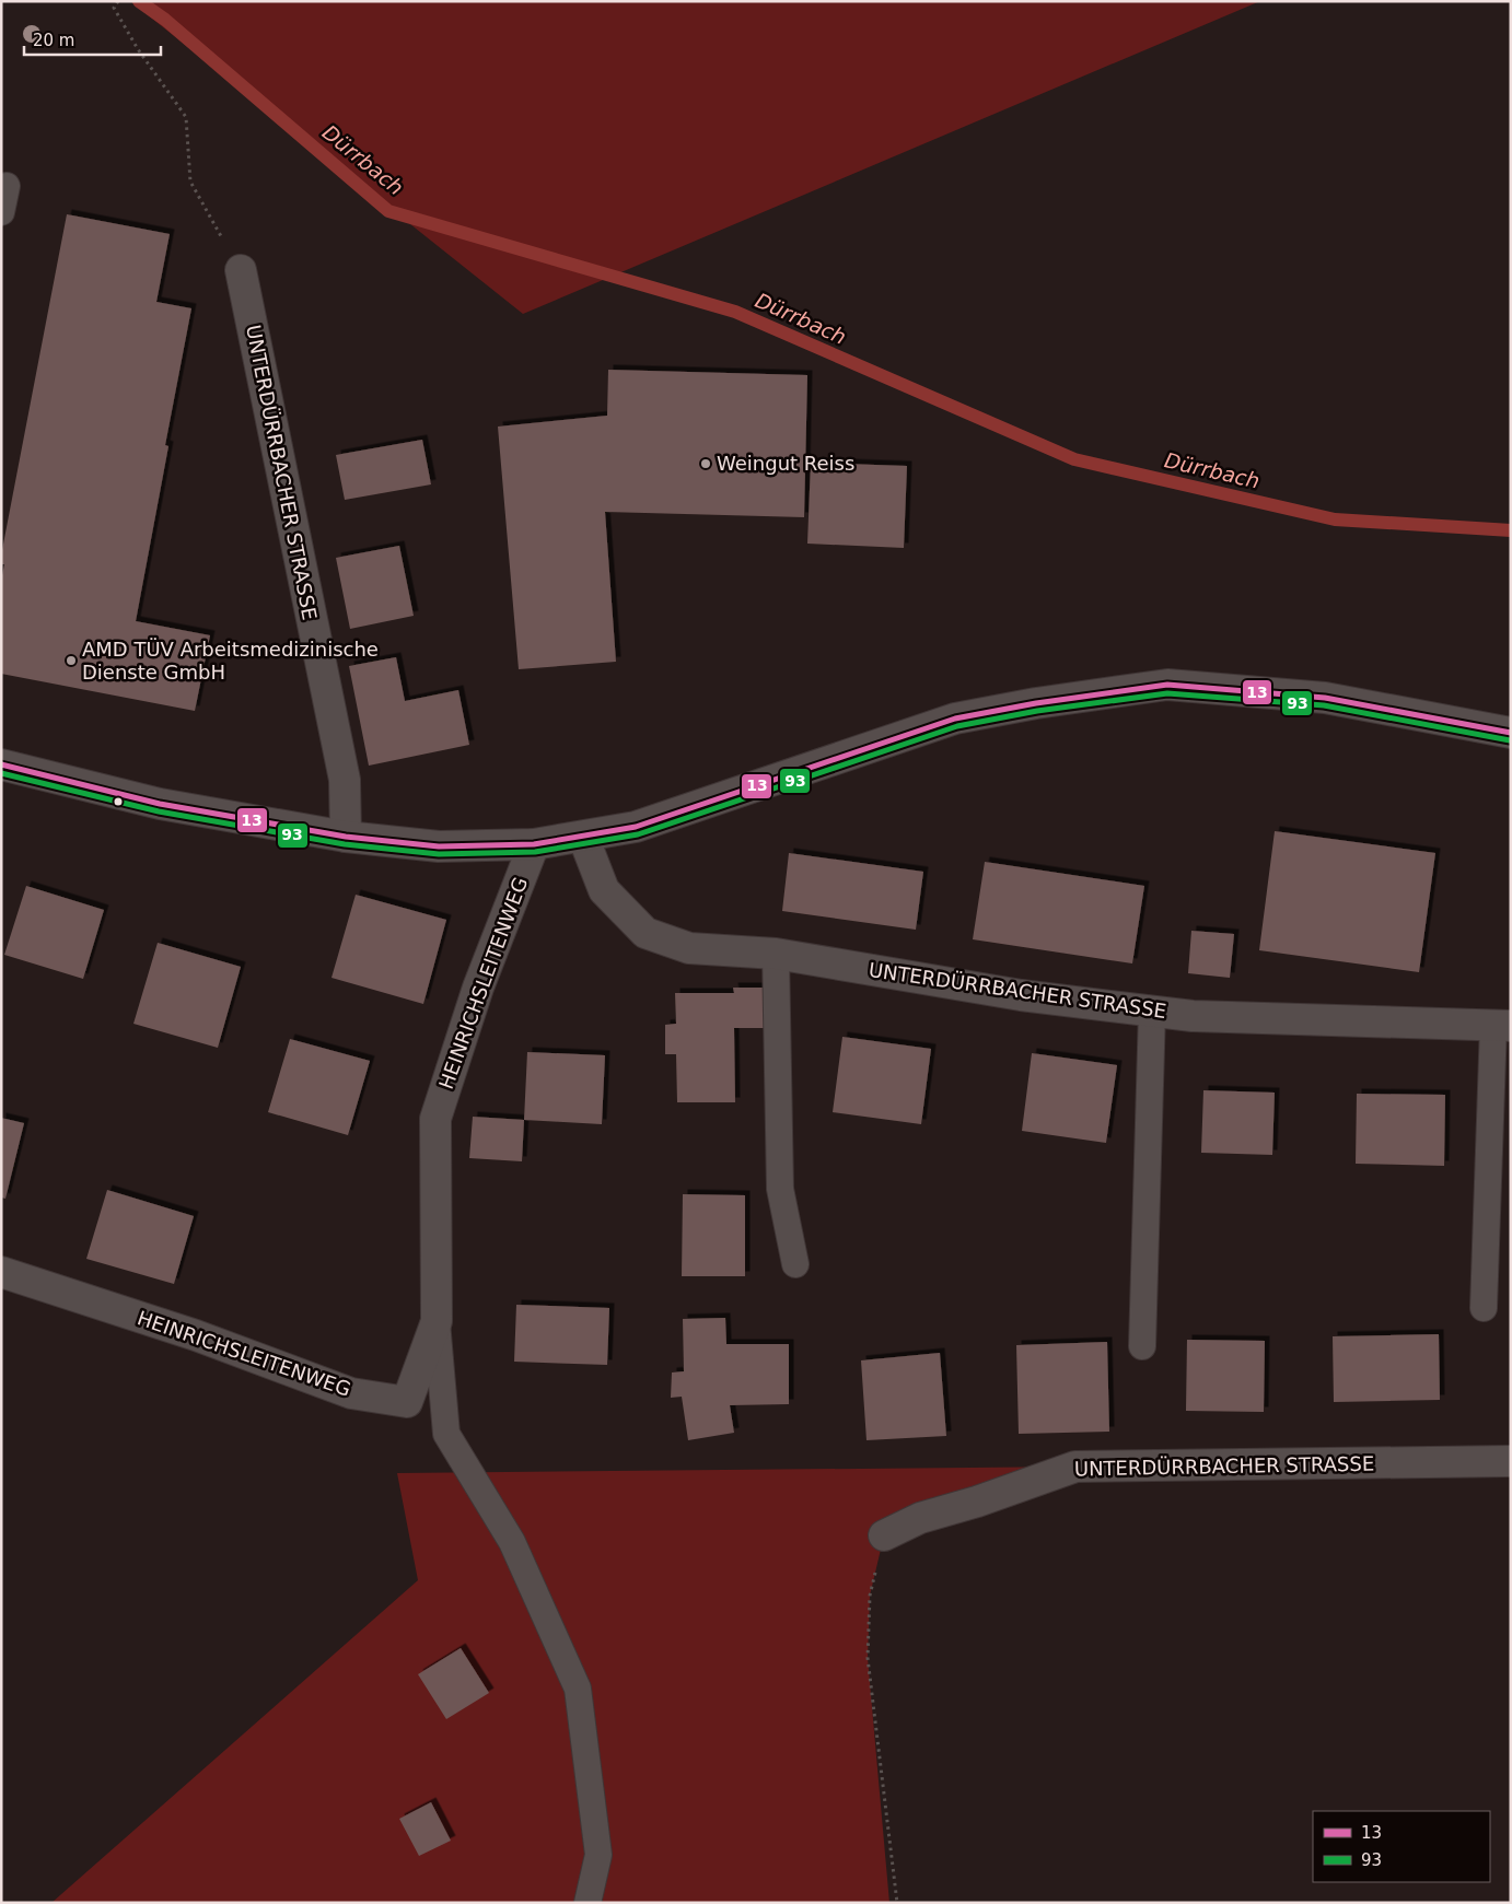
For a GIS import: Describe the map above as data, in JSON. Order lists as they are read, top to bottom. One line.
{"streets":{"street":["UNTERDÜRRBACHER STRASSE","HEINRICHSLEITENWEG"]},"water":["Dürrbach"],"places":["Weingut Reiss","AMD TÜV Arbeitsmedizinische Dienste GmbH"],"lines":["transit line 13","transit line 93"],"legend":["13","93"],"scale_bar":"20 m"}
